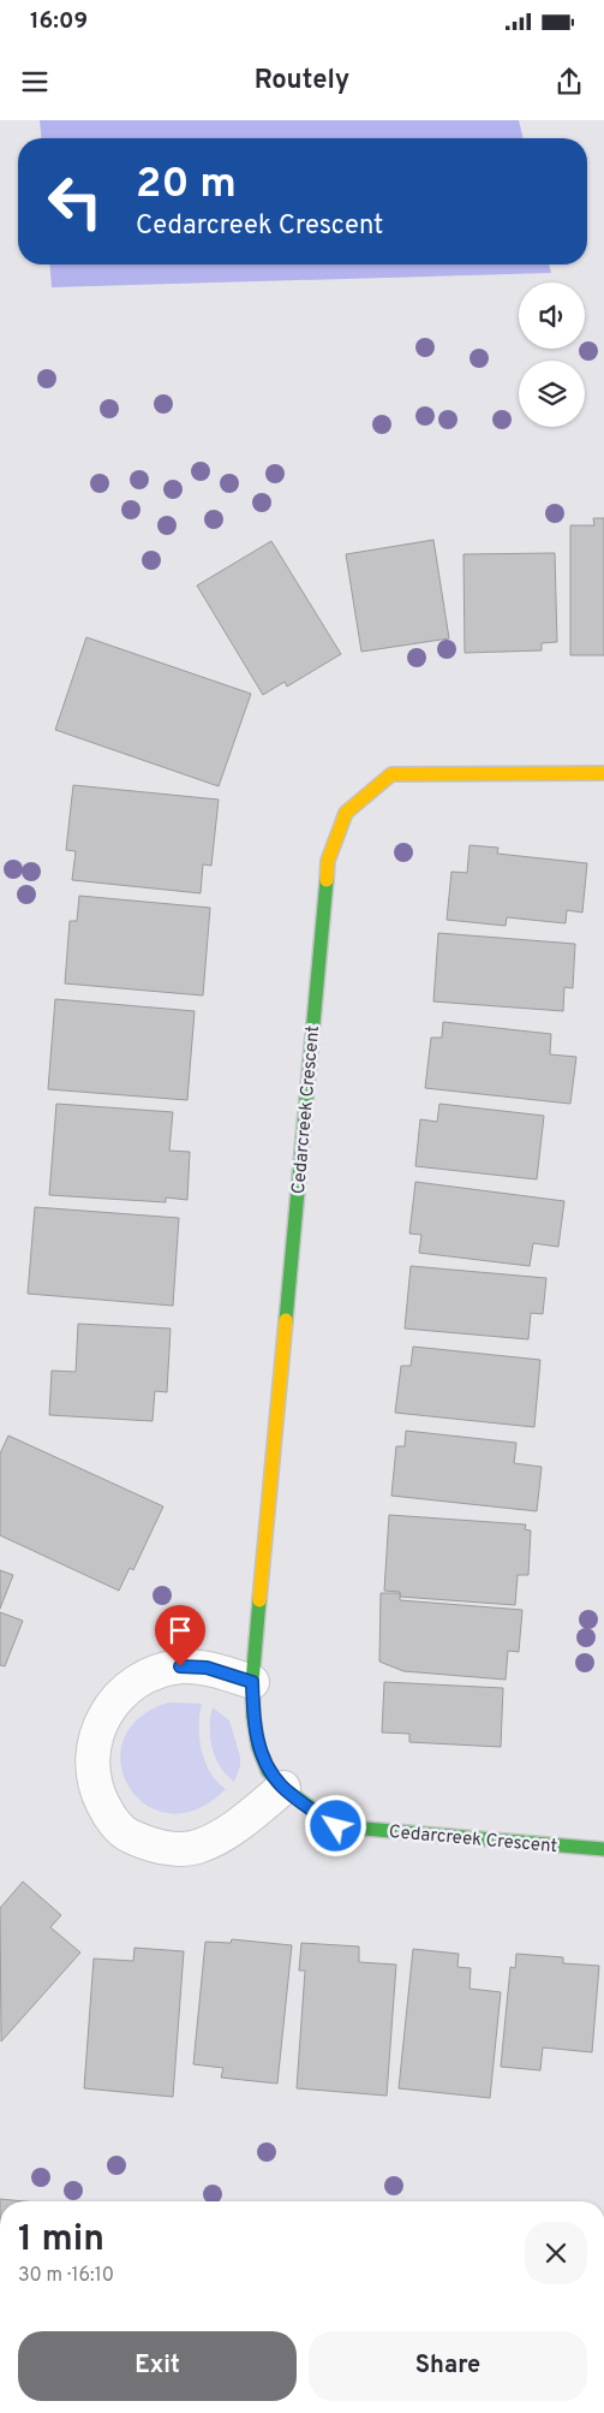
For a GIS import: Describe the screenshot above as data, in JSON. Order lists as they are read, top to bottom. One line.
{"streets":{"street":["Cedarcreek Crescent"]},"page":{"status":"16:09","header":"Routely","turn":["20 m","Cedarcreek Crescent"],"heading":["1 min","30 m · 16:10"],"buttons":["Exit","Share"]}}
